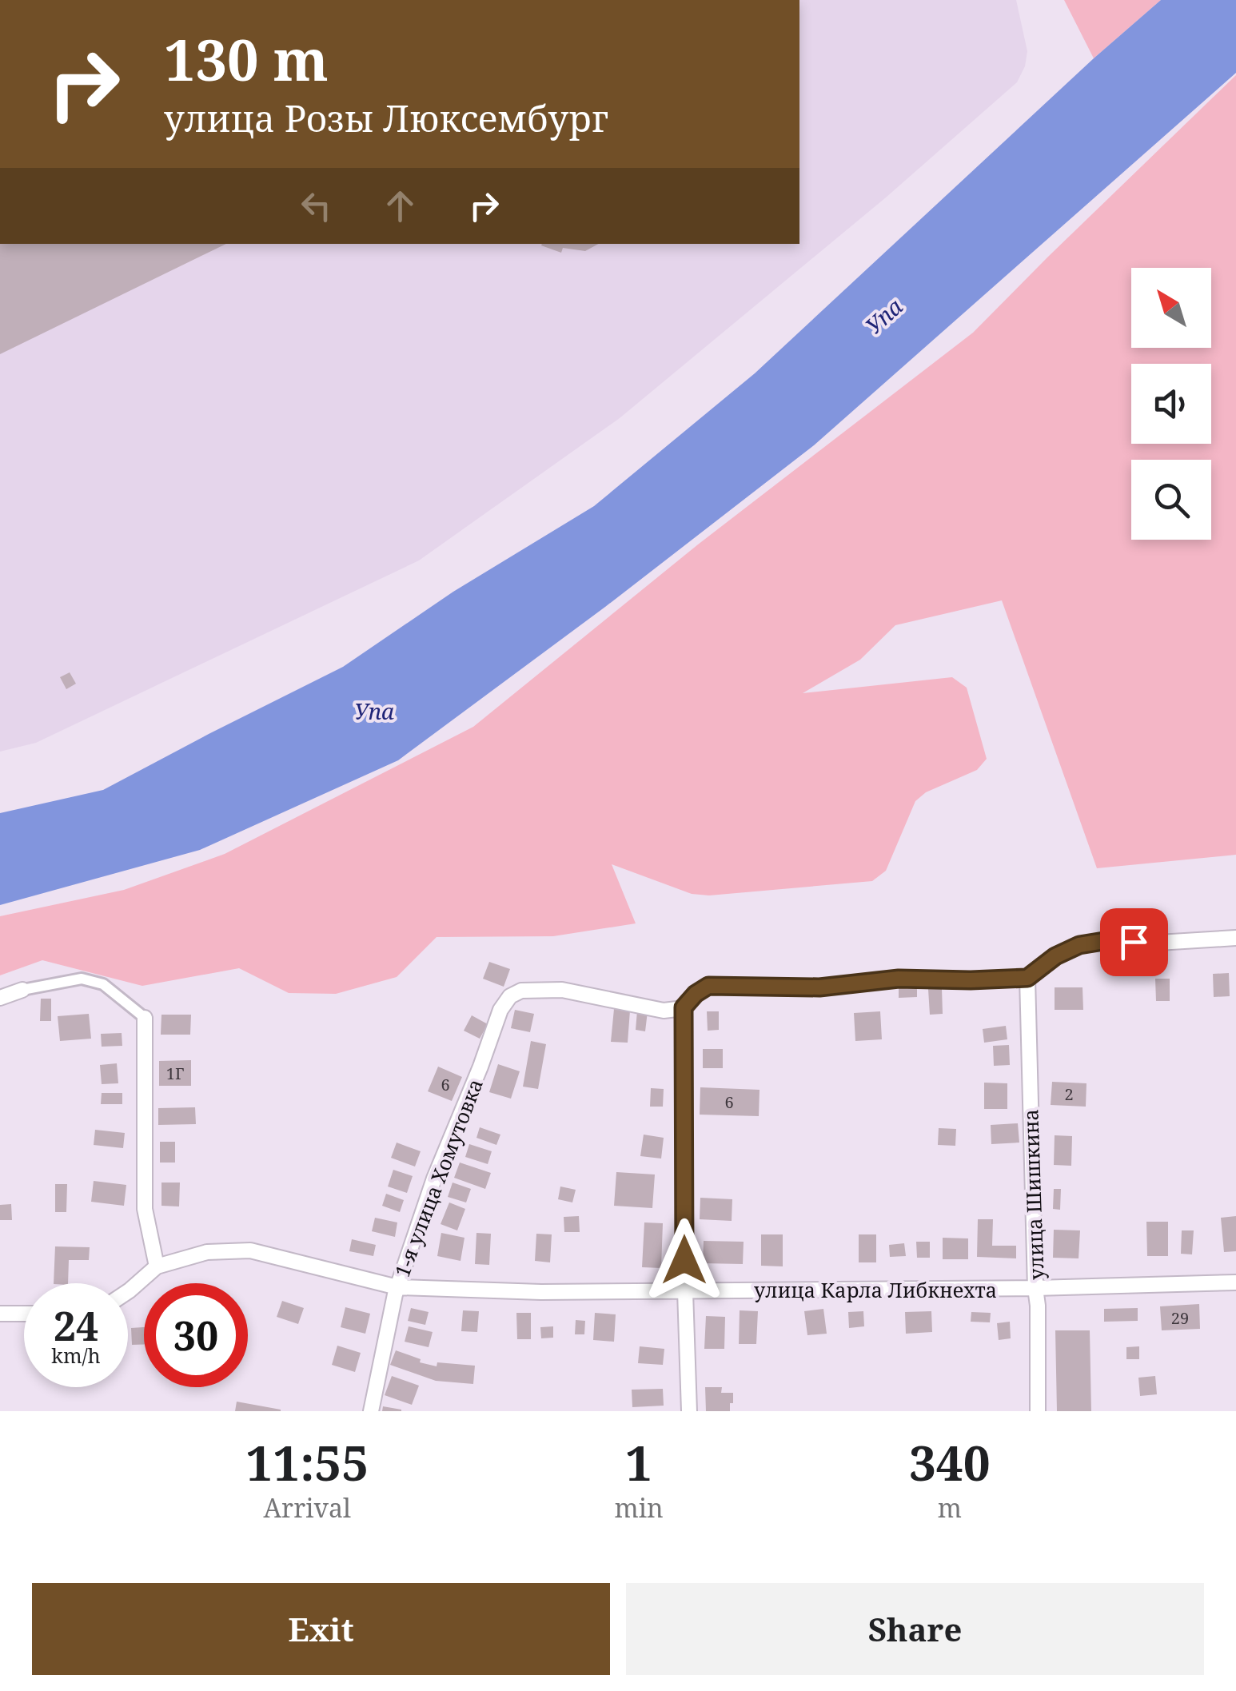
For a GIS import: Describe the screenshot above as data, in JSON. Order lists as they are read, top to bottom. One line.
{"streets":{"street":["1-я улица Хомутовка","улица Шишкина","улица Карла Либкнехта"]},"crossings":[["1-я улица Хомутовка","улица Карла Либкнехта"],["улица Шишкина","улица Карла Либкнехта"]],"water":["Упа"],"house_numbers":["1Г","6","2","6","29"],"north":"top left","page":{"turn":["130 m","улица Розы Люксембург"],"speed":"24 km/h","limit":"30","eta":["11:55","Arrival","1","min","340","m"],"buttons":["Exit","Share"]}}
